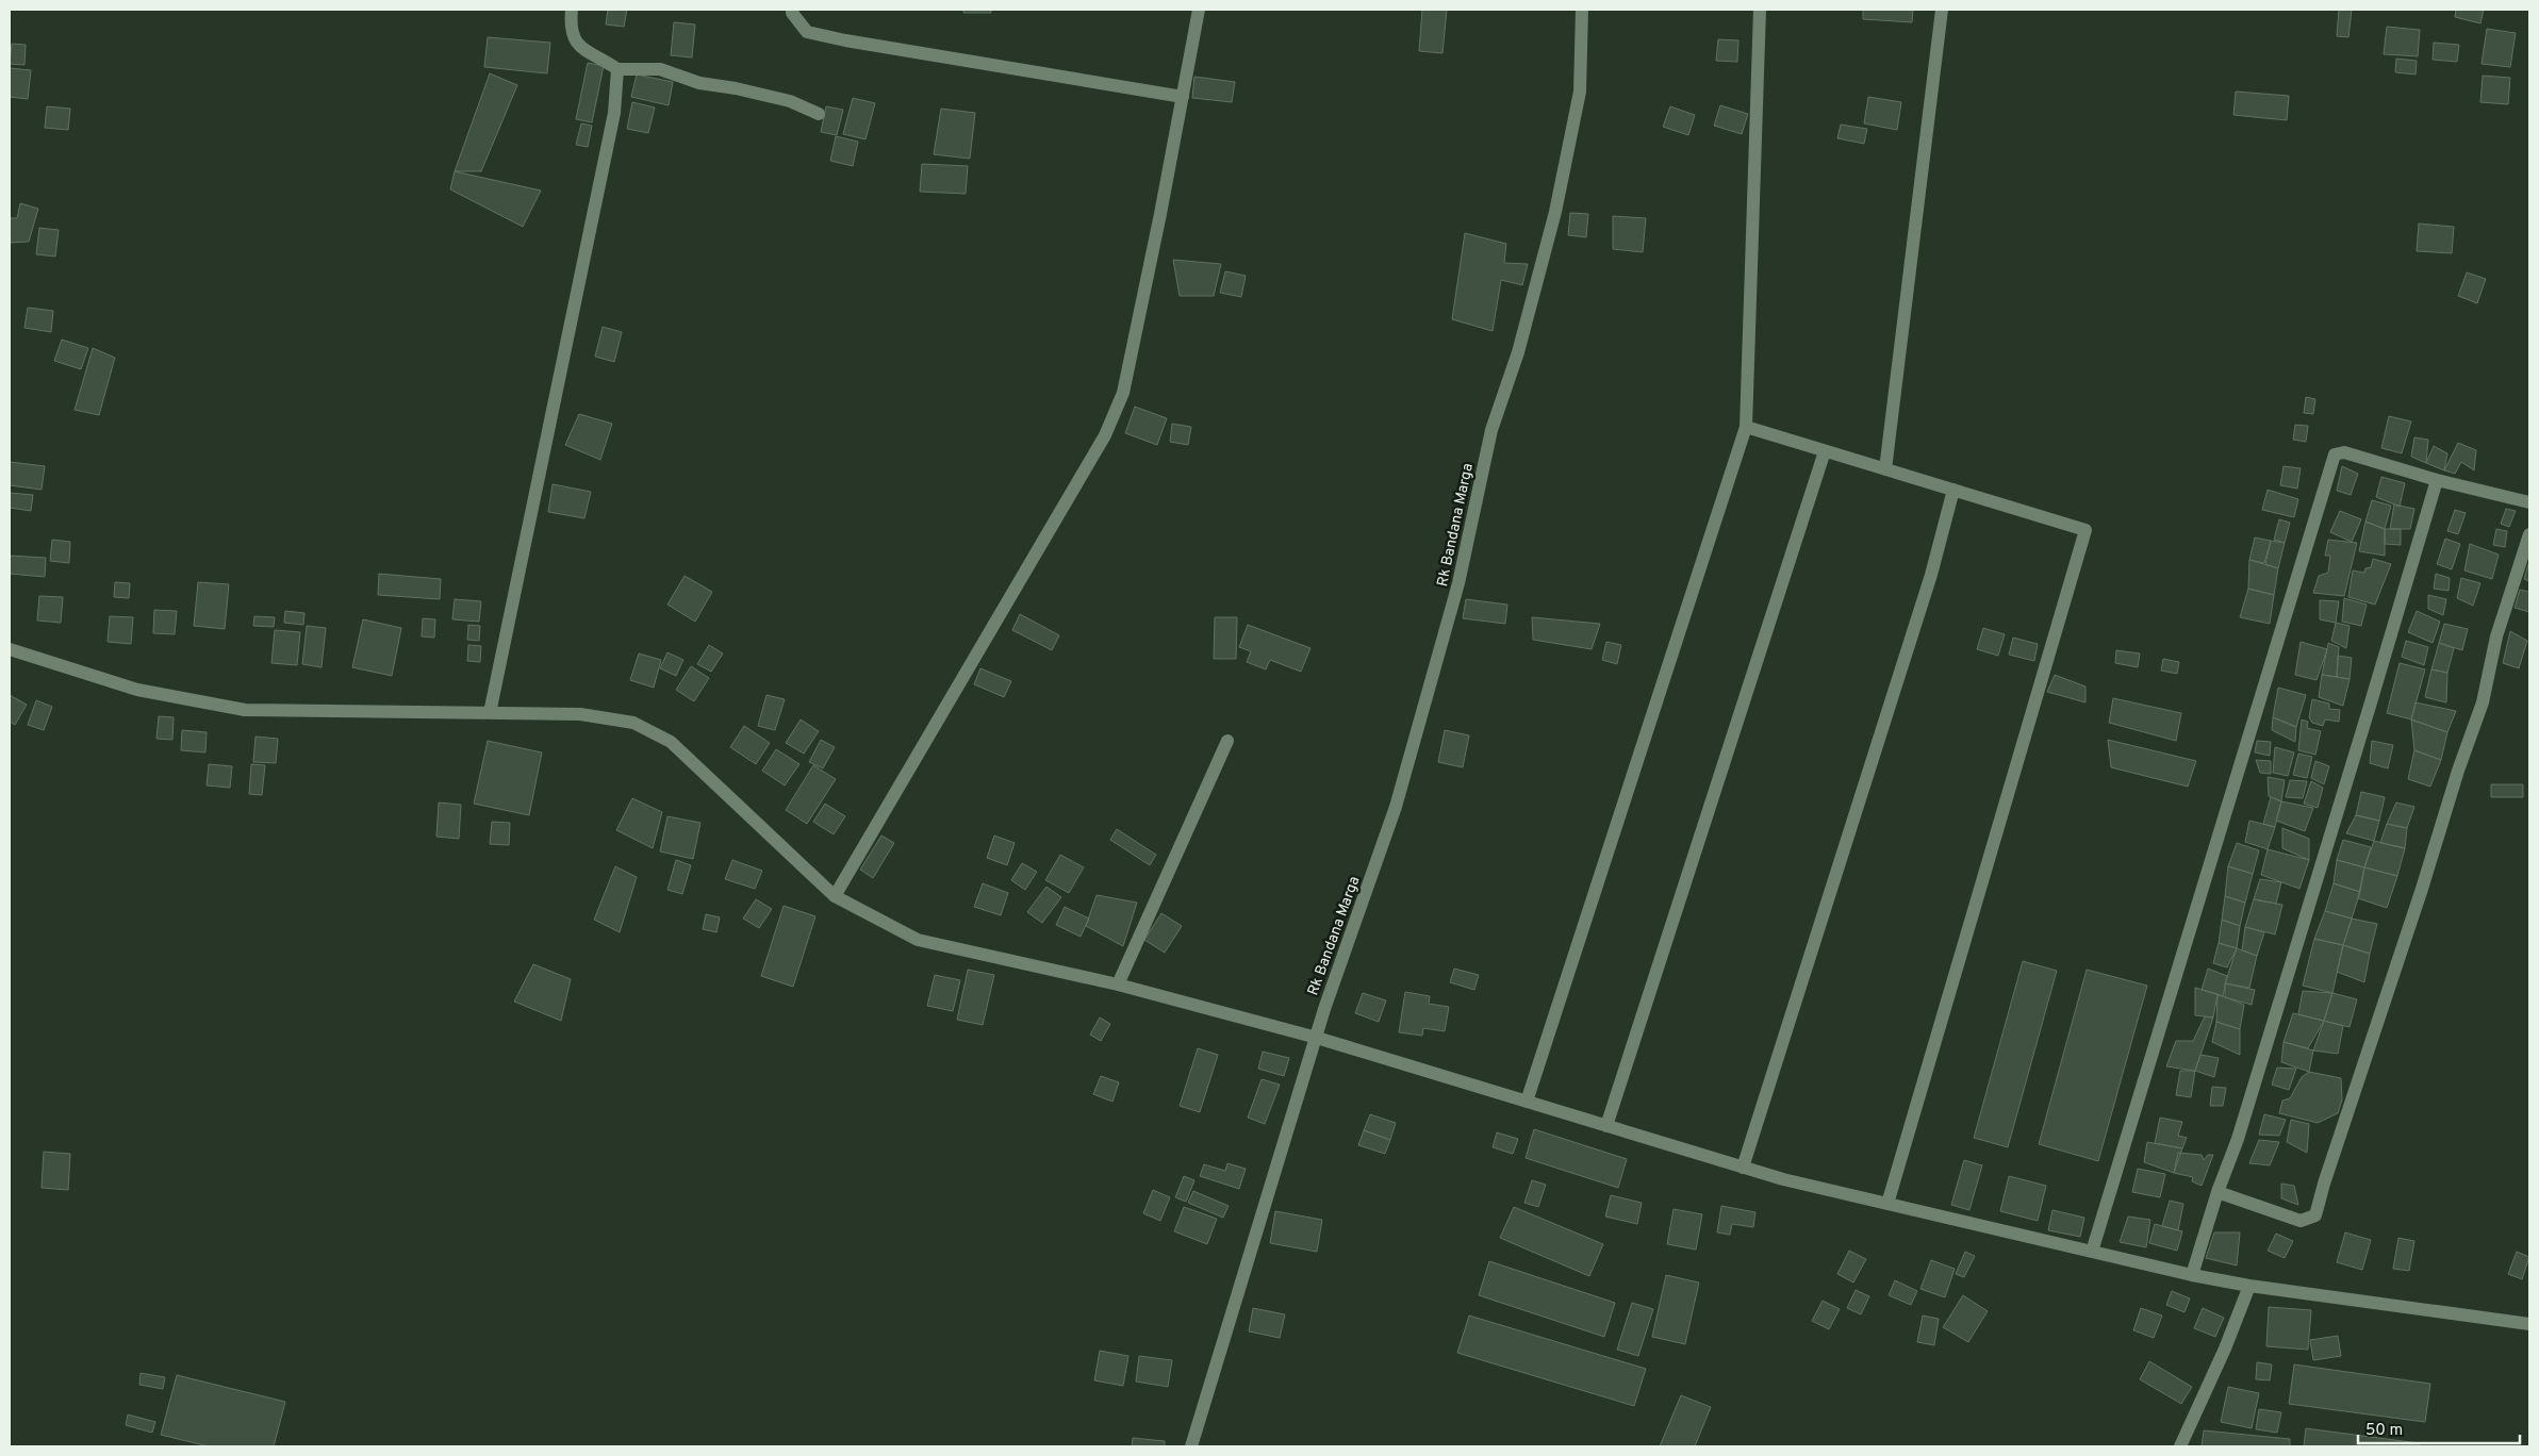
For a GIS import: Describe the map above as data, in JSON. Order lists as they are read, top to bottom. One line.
{"streets":{"street":["Rk Bandana Marga"]},"scale_bar":"50 m"}
